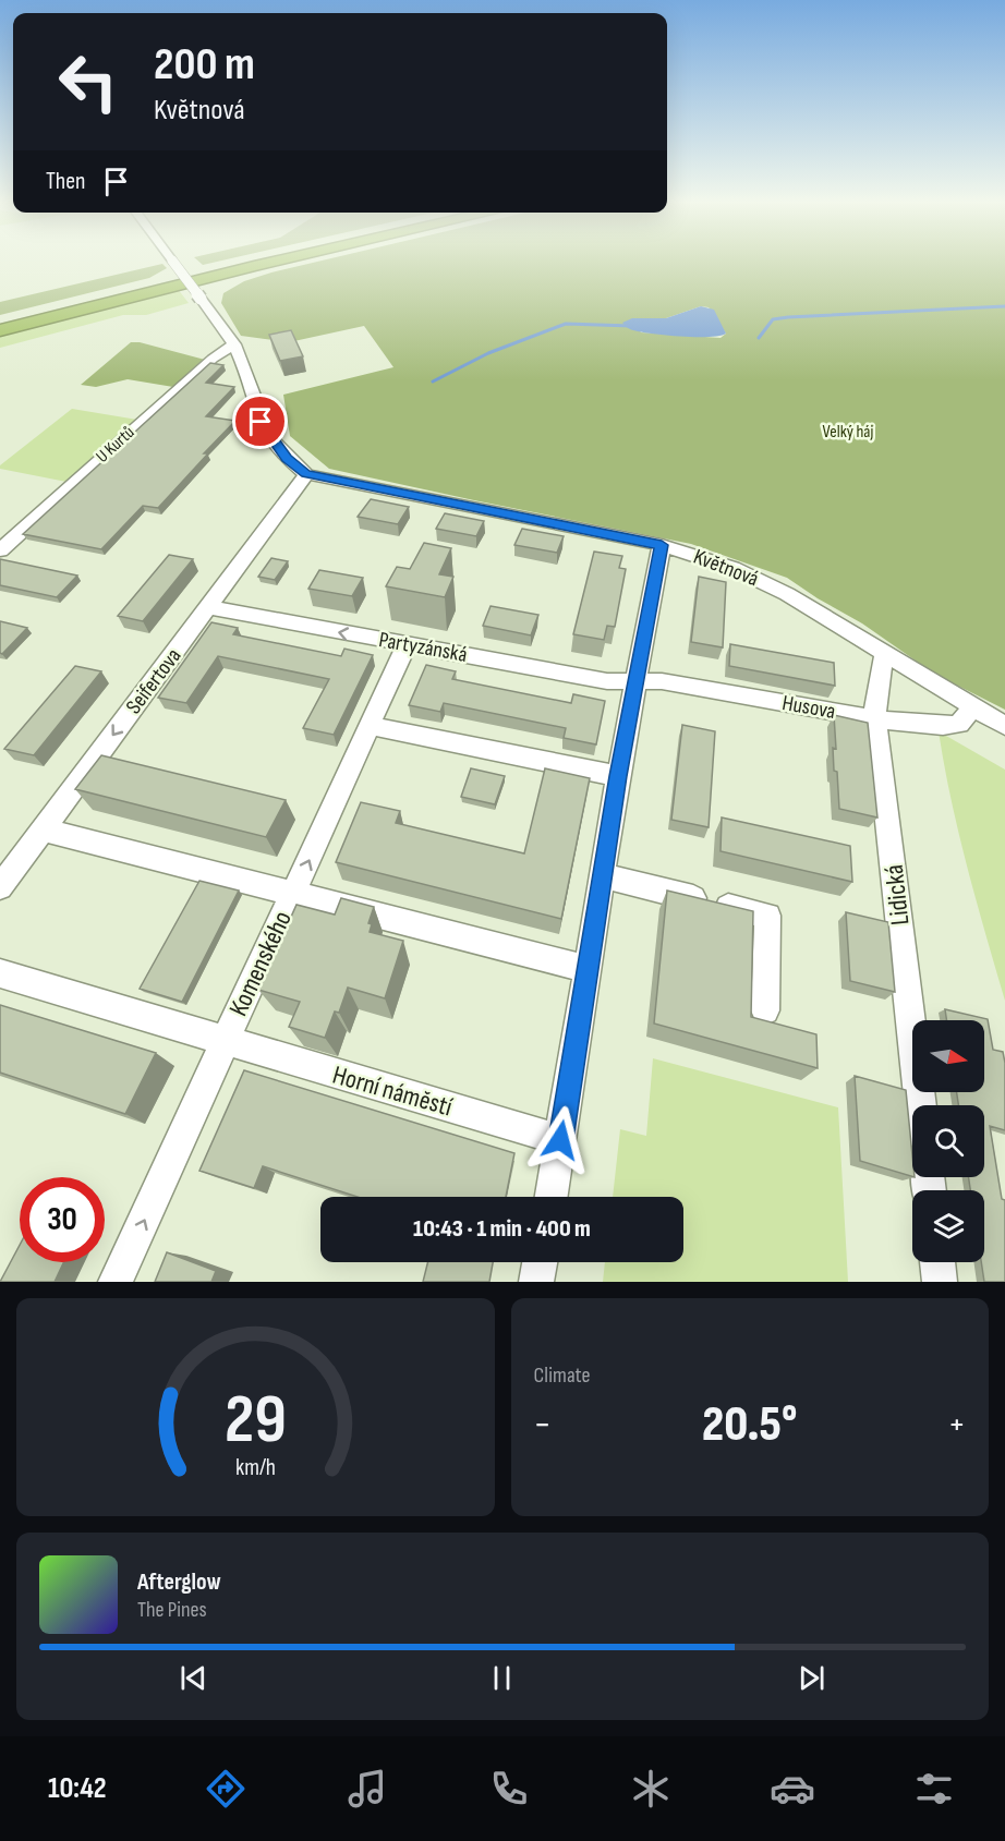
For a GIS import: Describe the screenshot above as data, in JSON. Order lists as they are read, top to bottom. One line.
{"streets":{"street":["U Kurtů","Květnová","Partyzánská","Seifertova","Husova","Lidická","Komenského","Horní náměstí"]},"crossings":[["Květnová","Seifertova"],["Květnová","Husova"],["Květnová","Lidická"],["Partyzánská","Seifertova"],["Partyzánská","Husova"],["Partyzánská","Komenského"],["Husova","Lidická"],["Komenského","Horní náměstí"]],"one_way":["Partyzánská","Seifertova","Komenského"],"parks":["Velký háj"],"north":"right","page":{"turn":["200 m","Květnová"],"then":"Then","limit":"30","trip":"10:43 · 1 min · 400 m","tile":"Climate","heat":["−","20.5°","+"],"song":["Afterglow","The Pines"],"tabs":"10:42","gauge":["29","km/h"]}}
